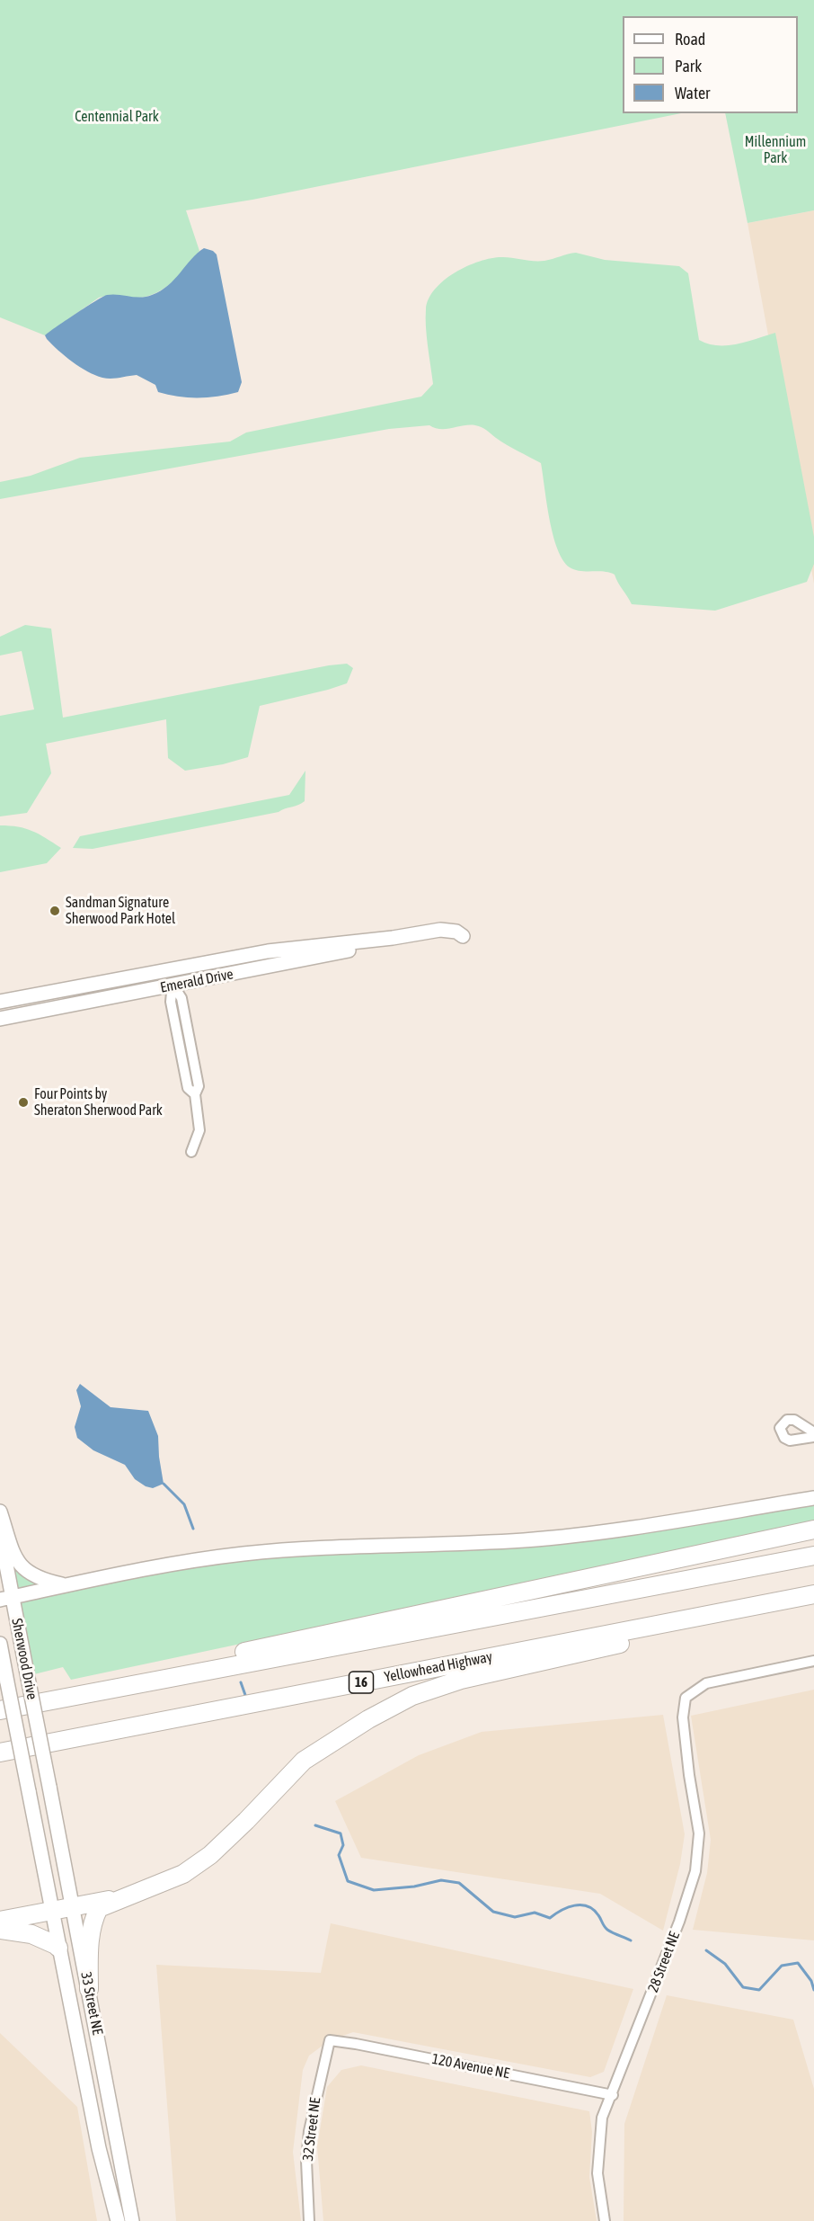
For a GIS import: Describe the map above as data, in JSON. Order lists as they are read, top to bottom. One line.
{"streets":{"highway":["Yellowhead Highway","16"],"main road":["Emerald Drive","Sherwood Drive","33 Street NE"],"street":["28 Street NE","120 Avenue NE","32 Street NE"]},"crossings":[["Sherwood Drive","33 Street NE"],["28 Street NE","120 Avenue NE"],["120 Avenue NE","32 Street NE"]],"parks":["Centennial Park","Millennium Park"],"places":["Sandman Signature Sherwood Park Hotel","Four Points by Sheraton Sherwood Park"],"legend":["Road","Park","Water"]}
